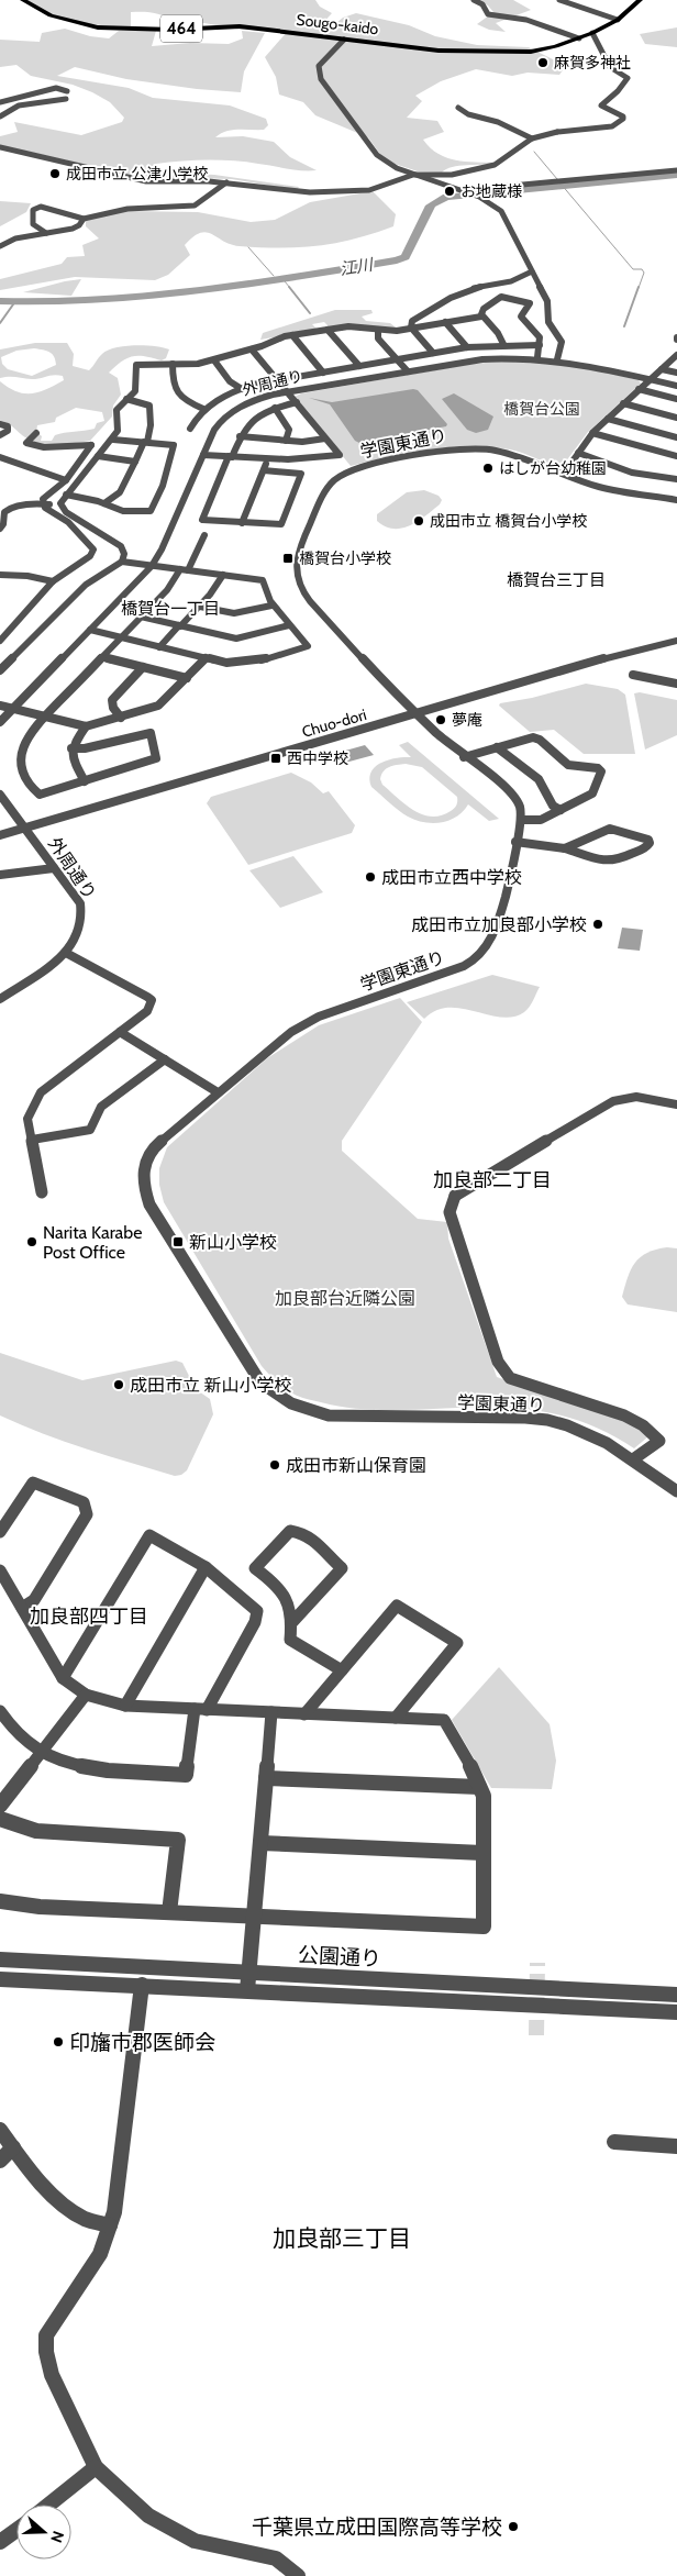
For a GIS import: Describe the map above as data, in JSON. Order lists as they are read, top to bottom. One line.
{"streets":{"highway":["Sougo-kaido","464"],"street":["外周通り","学園東通り","Chuo-dori","公園通り"]},"crossings":[["外周通り","Chuo-dori"],["学園東通り","Chuo-dori"]],"districts":["橋賀台三丁目","橋賀台一丁目","加良部二丁目","加良部四丁目","加良部三丁目"],"water":["江川"],"parks":["橋賀台公園","加良部台近隣公園"],"places":{"other":["麻賀多神社","成田市立 公津小学校","お地蔵様","はしが台幼稚園","成田市立 橋賀台小学校","夢庵","成田市立西中学校","成田市立加良部小学校","Narita Karabe Post Office","成田市立 新山小学校","成田市新山保育園","印旛市郡医師会","千葉県立成田国際高等学校"],"transit":["橋賀台小学校","西中学校","新山小学校"]},"north":"right"}
